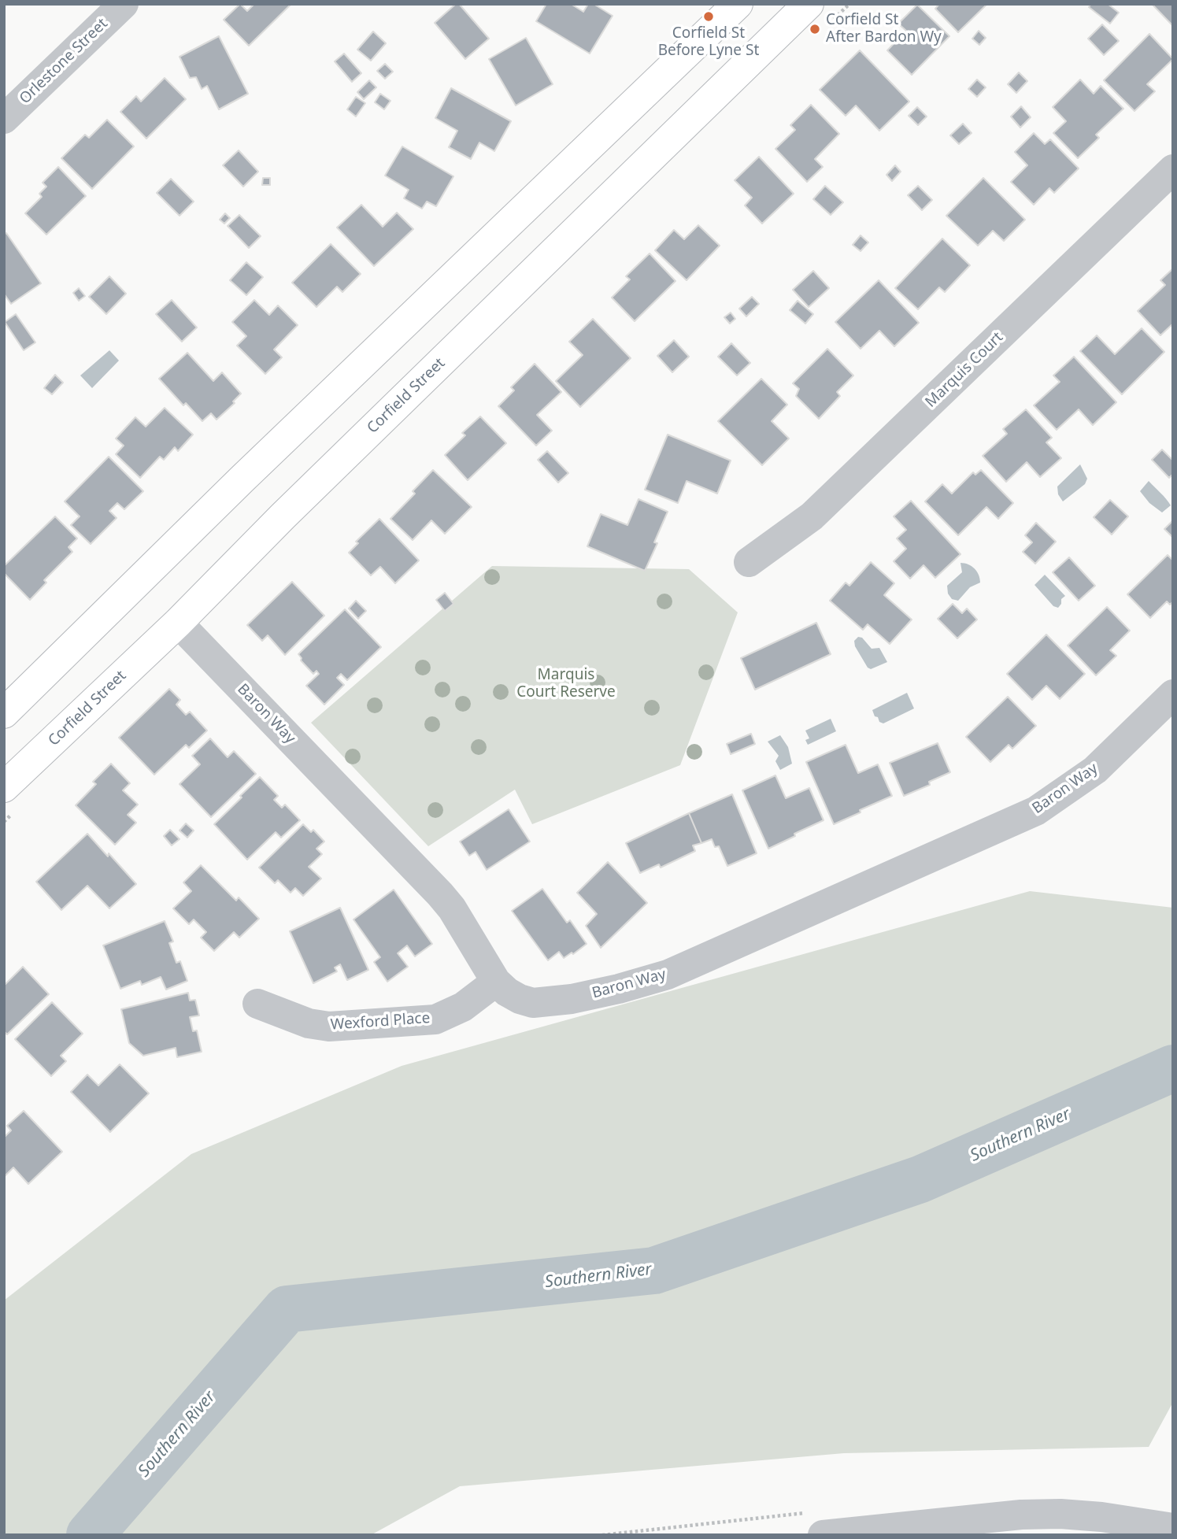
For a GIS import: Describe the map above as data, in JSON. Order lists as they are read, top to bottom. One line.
{"streets":{"main road":["Corfield Street"],"street":["Orlestone Street","Marquis Court","Baron Way","Wexford Place"]},"crossings":[["Corfield Street","Baron Way"],["Baron Way","Wexford Place"]],"water":["Southern River"],"parks":["Marquis Court Reserve"],"places":["Corfield St Before Lyne St","Corfield St After Bardon Wy"]}
